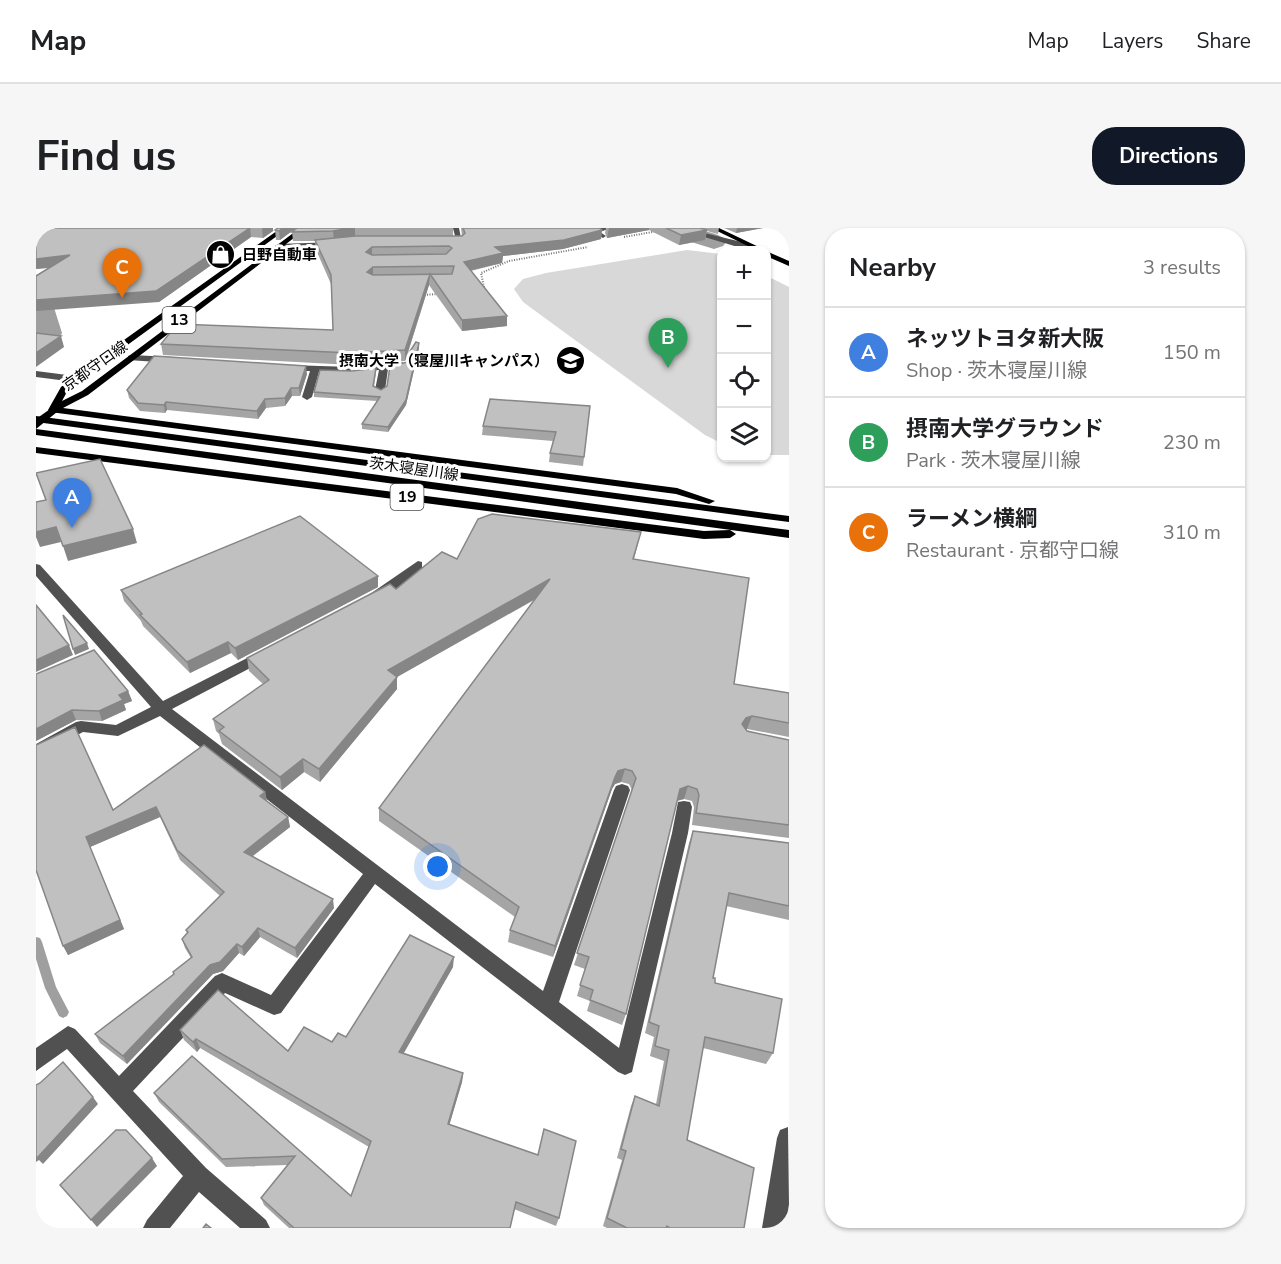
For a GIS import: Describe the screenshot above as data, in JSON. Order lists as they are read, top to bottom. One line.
{"streets":{"main road":["13","京都守口線","茨木寝屋川線","19"]},"crossings":[["京都守口線","19"],["茨木寝屋川線","19"]],"places":{"shop":["日野自動車"],"school or university":["摂南大学（寝屋川キャンパス）"]},"page":{"header":"Map","nav":["Map","Layers","Share"],"buttons":"Directions","title":"Find us","heading":["Nearby","3 results"],"map_buttons":["+","−"],"pins":["C","B","A"],"list":[{"mark":"A","name":"ネッツトヨタ新大阪","note":"Shop · 茨木寝屋川線","value":"150 m"},{"mark":"B","name":"摂南大学グラウンド","note":"Park · 茨木寝屋川線","value":"230 m"},{"mark":"C","name":"ラーメン横綱","note":"Restaurant · 京都守口線","value":"310 m"}]}}
